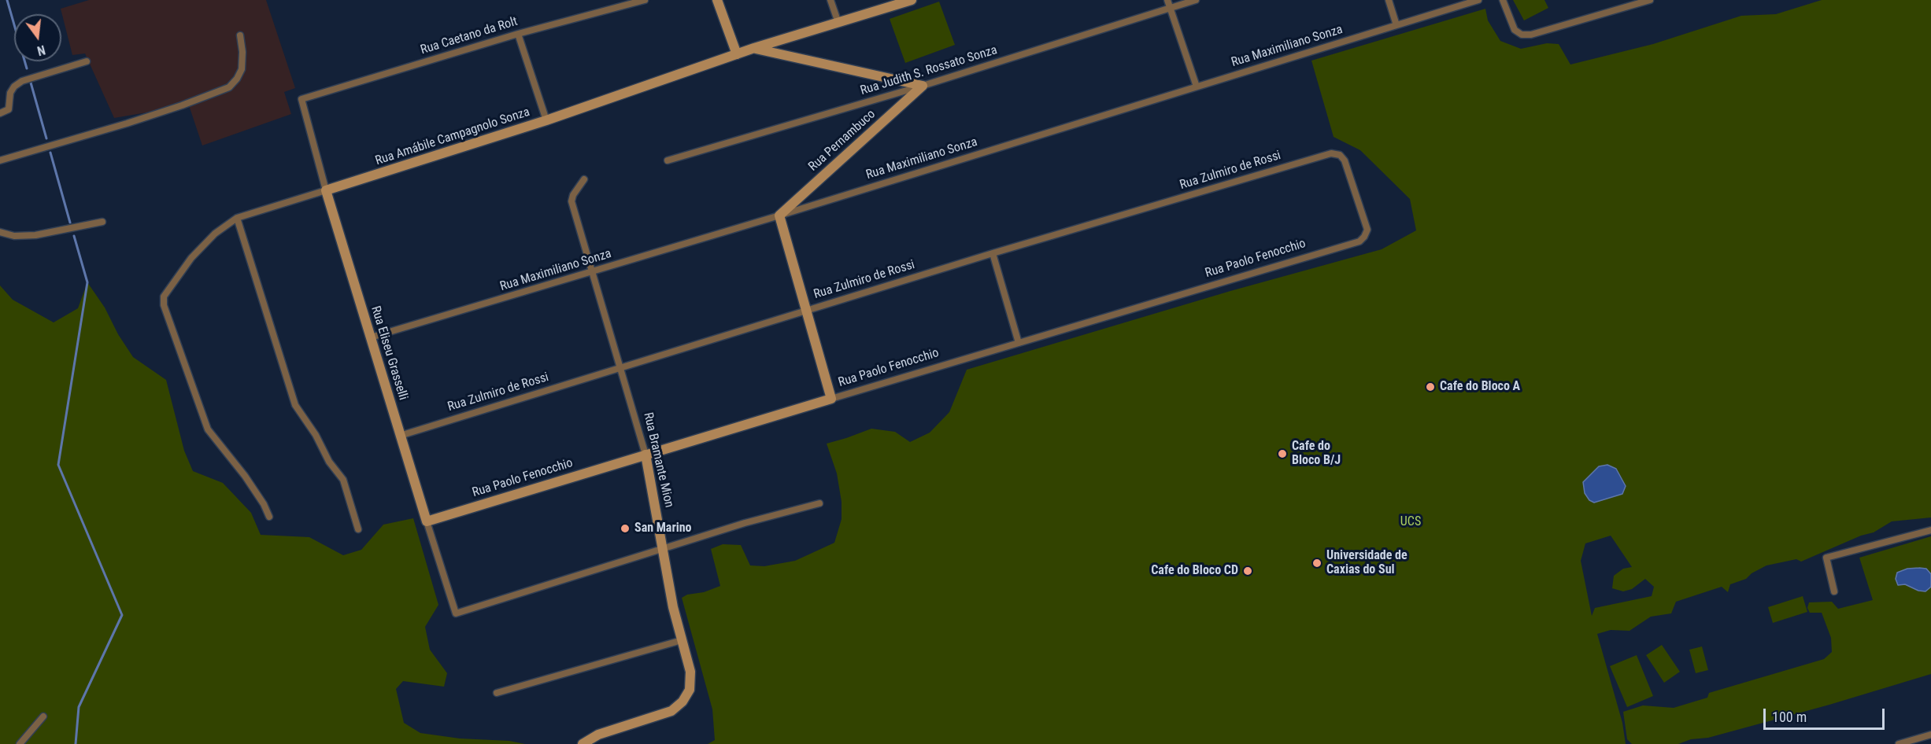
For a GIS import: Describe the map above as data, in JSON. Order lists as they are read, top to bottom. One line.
{"streets":{"street":["Rua Caetano da Rolt","Rua Maximiliano Sonza","Rua Judith S. Rossato Sonza","Rua Amábile Campagnolo Sonza","Rua Pernambuco","Rua Zulmiro de Rossi","Rua Paolo Fenocchio","Rua Eliseu Grasselli","Rua Bramante Mion"]},"crossings":[["Rua Caetano da Rolt","Rua Eliseu Grasselli"],["Rua Maximiliano Sonza","Rua Pernambuco"],["Rua Maximiliano Sonza","Rua Eliseu Grasselli"],["Rua Maximiliano Sonza","Rua Bramante Mion"],["Rua Judith S. Rossato Sonza","Rua Pernambuco"],["Rua Amábile Campagnolo Sonza","Rua Eliseu Grasselli"],["Rua Zulmiro de Rossi","Rua Paolo Fenocchio"],["Rua Zulmiro de Rossi","Rua Eliseu Grasselli"],["Rua Zulmiro de Rossi","Rua Bramante Mion"],["Rua Paolo Fenocchio","Rua Eliseu Grasselli"],["Rua Paolo Fenocchio","Rua Bramante Mion"],["Rua Eliseu Grasselli","Rua Bramante Mion"]],"parks":["UCS"],"places":["Cafe do Bloco A","Cafe do Bloco B/J","San Marino","Universidade de Caxias do Sul","Cafe do Bloco CD"],"scale_bar":"100 m","north":"bottom"}
